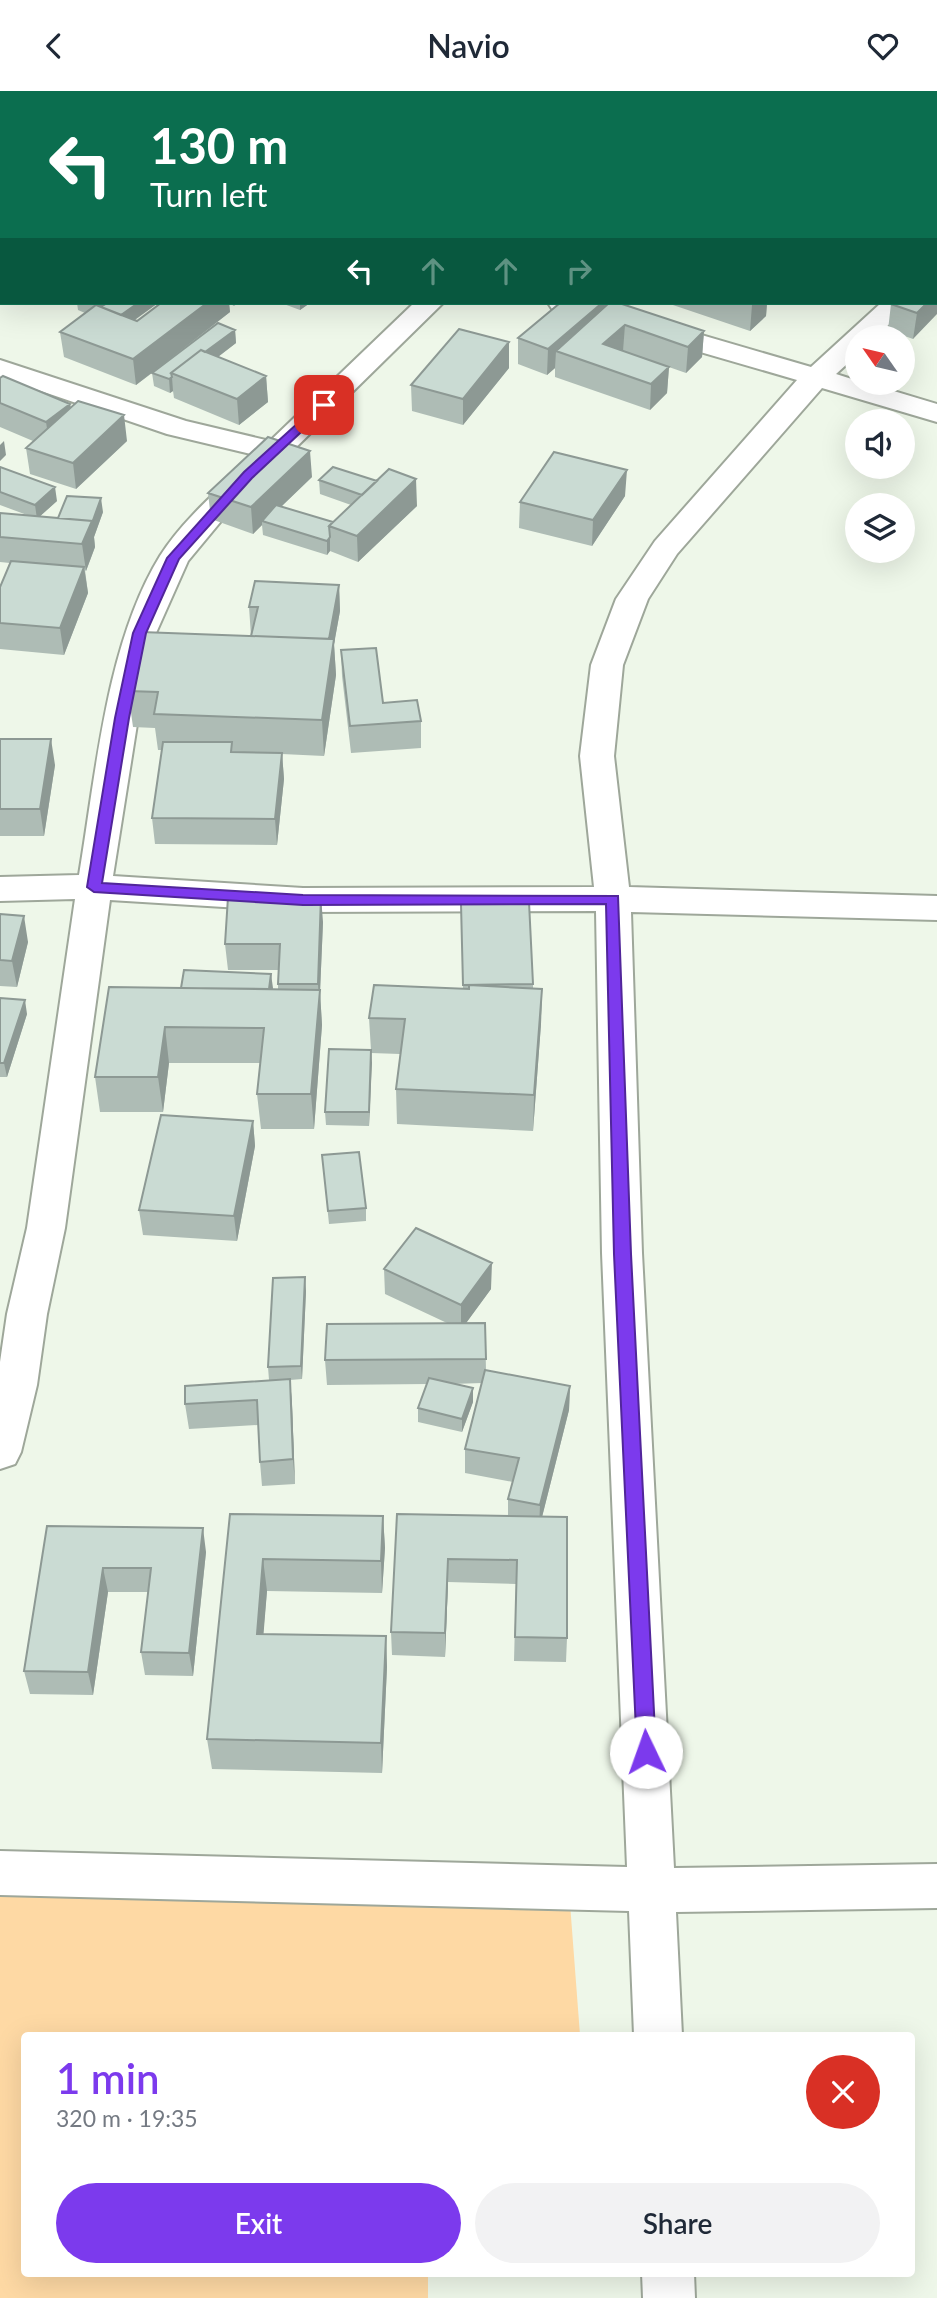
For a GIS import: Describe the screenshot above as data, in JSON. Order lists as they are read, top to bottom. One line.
{"north":"top left","page":{"header":"Navio","turn":["130 m","Turn left"],"heading":["1 min","320 m · 19:35"],"buttons":["Exit","Share"]}}
